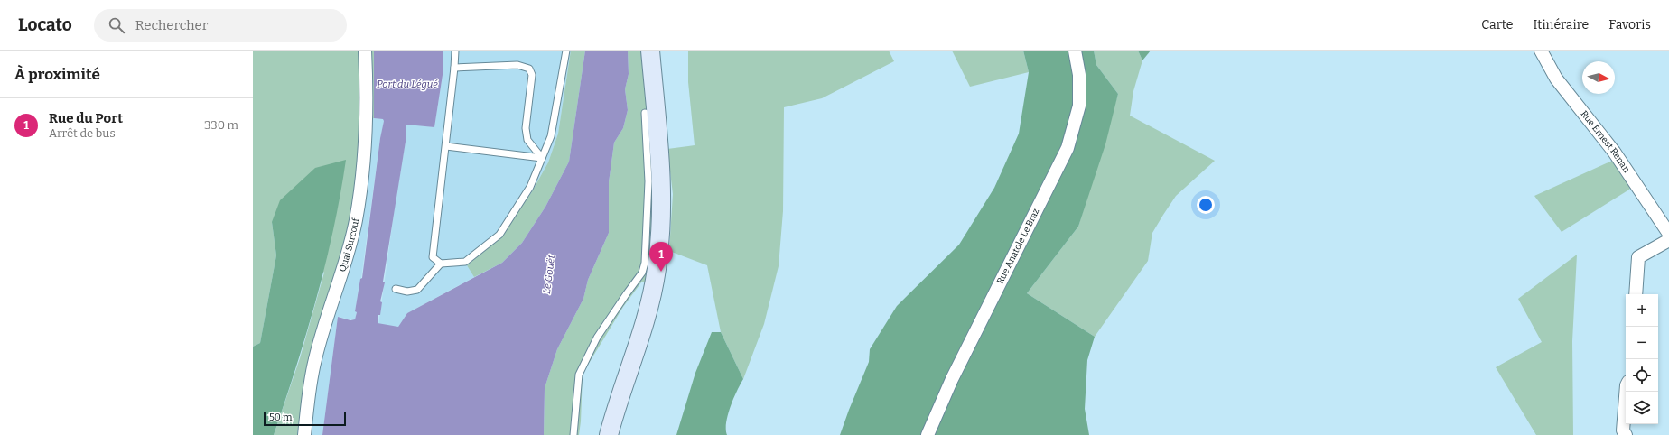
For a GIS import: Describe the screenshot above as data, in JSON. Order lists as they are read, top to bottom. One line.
{"streets":{"street":["Rue Ernest Renan","Quai Surcouf","Rue Anatole Le Braz"]},"water":["Port du Légué","Le Gouët"],"scale_bar":"50 m","north":"right","page":{"header":"Locato","search":"Rechercher","nav":["Carte","Itinéraire","Favoris"],"heading":"À proximité","list":[{"mark":"1","name":"Rue du Port","note":"Arrêt de bus","value":"330 m"}],"pins":"1","map_buttons":["+","−"],"scale":"50 m"}}
